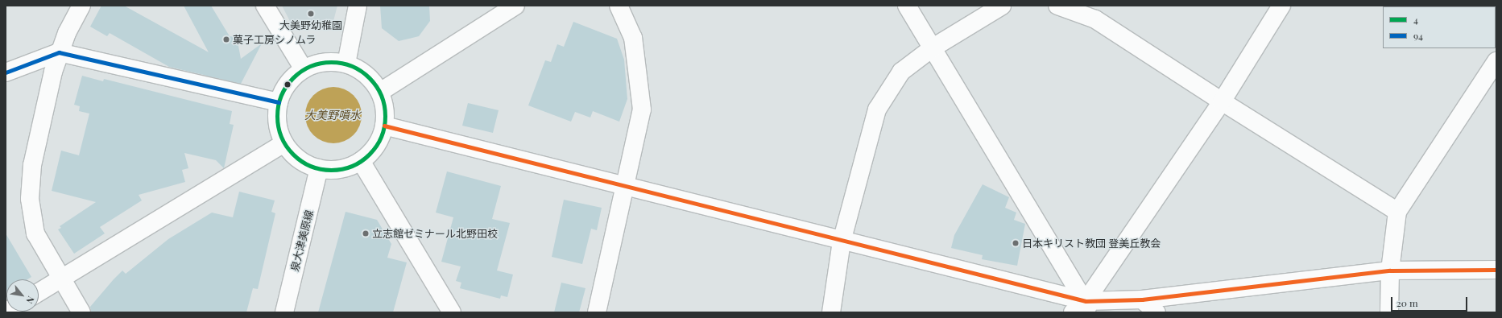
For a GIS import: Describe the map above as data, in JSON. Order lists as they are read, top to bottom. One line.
{"streets":{"street":["泉大津美原線"]},"water":["大美野噴水"],"places":["大美野幼稚園","菓子工房シノムラ","立志館ゼミナール北野田校","日本キリスト教団 登美丘教会"],"lines":["transit line 94","transit line 4"],"legend":["4","94"],"scale_bar":"20 m","north":"bottom right"}
